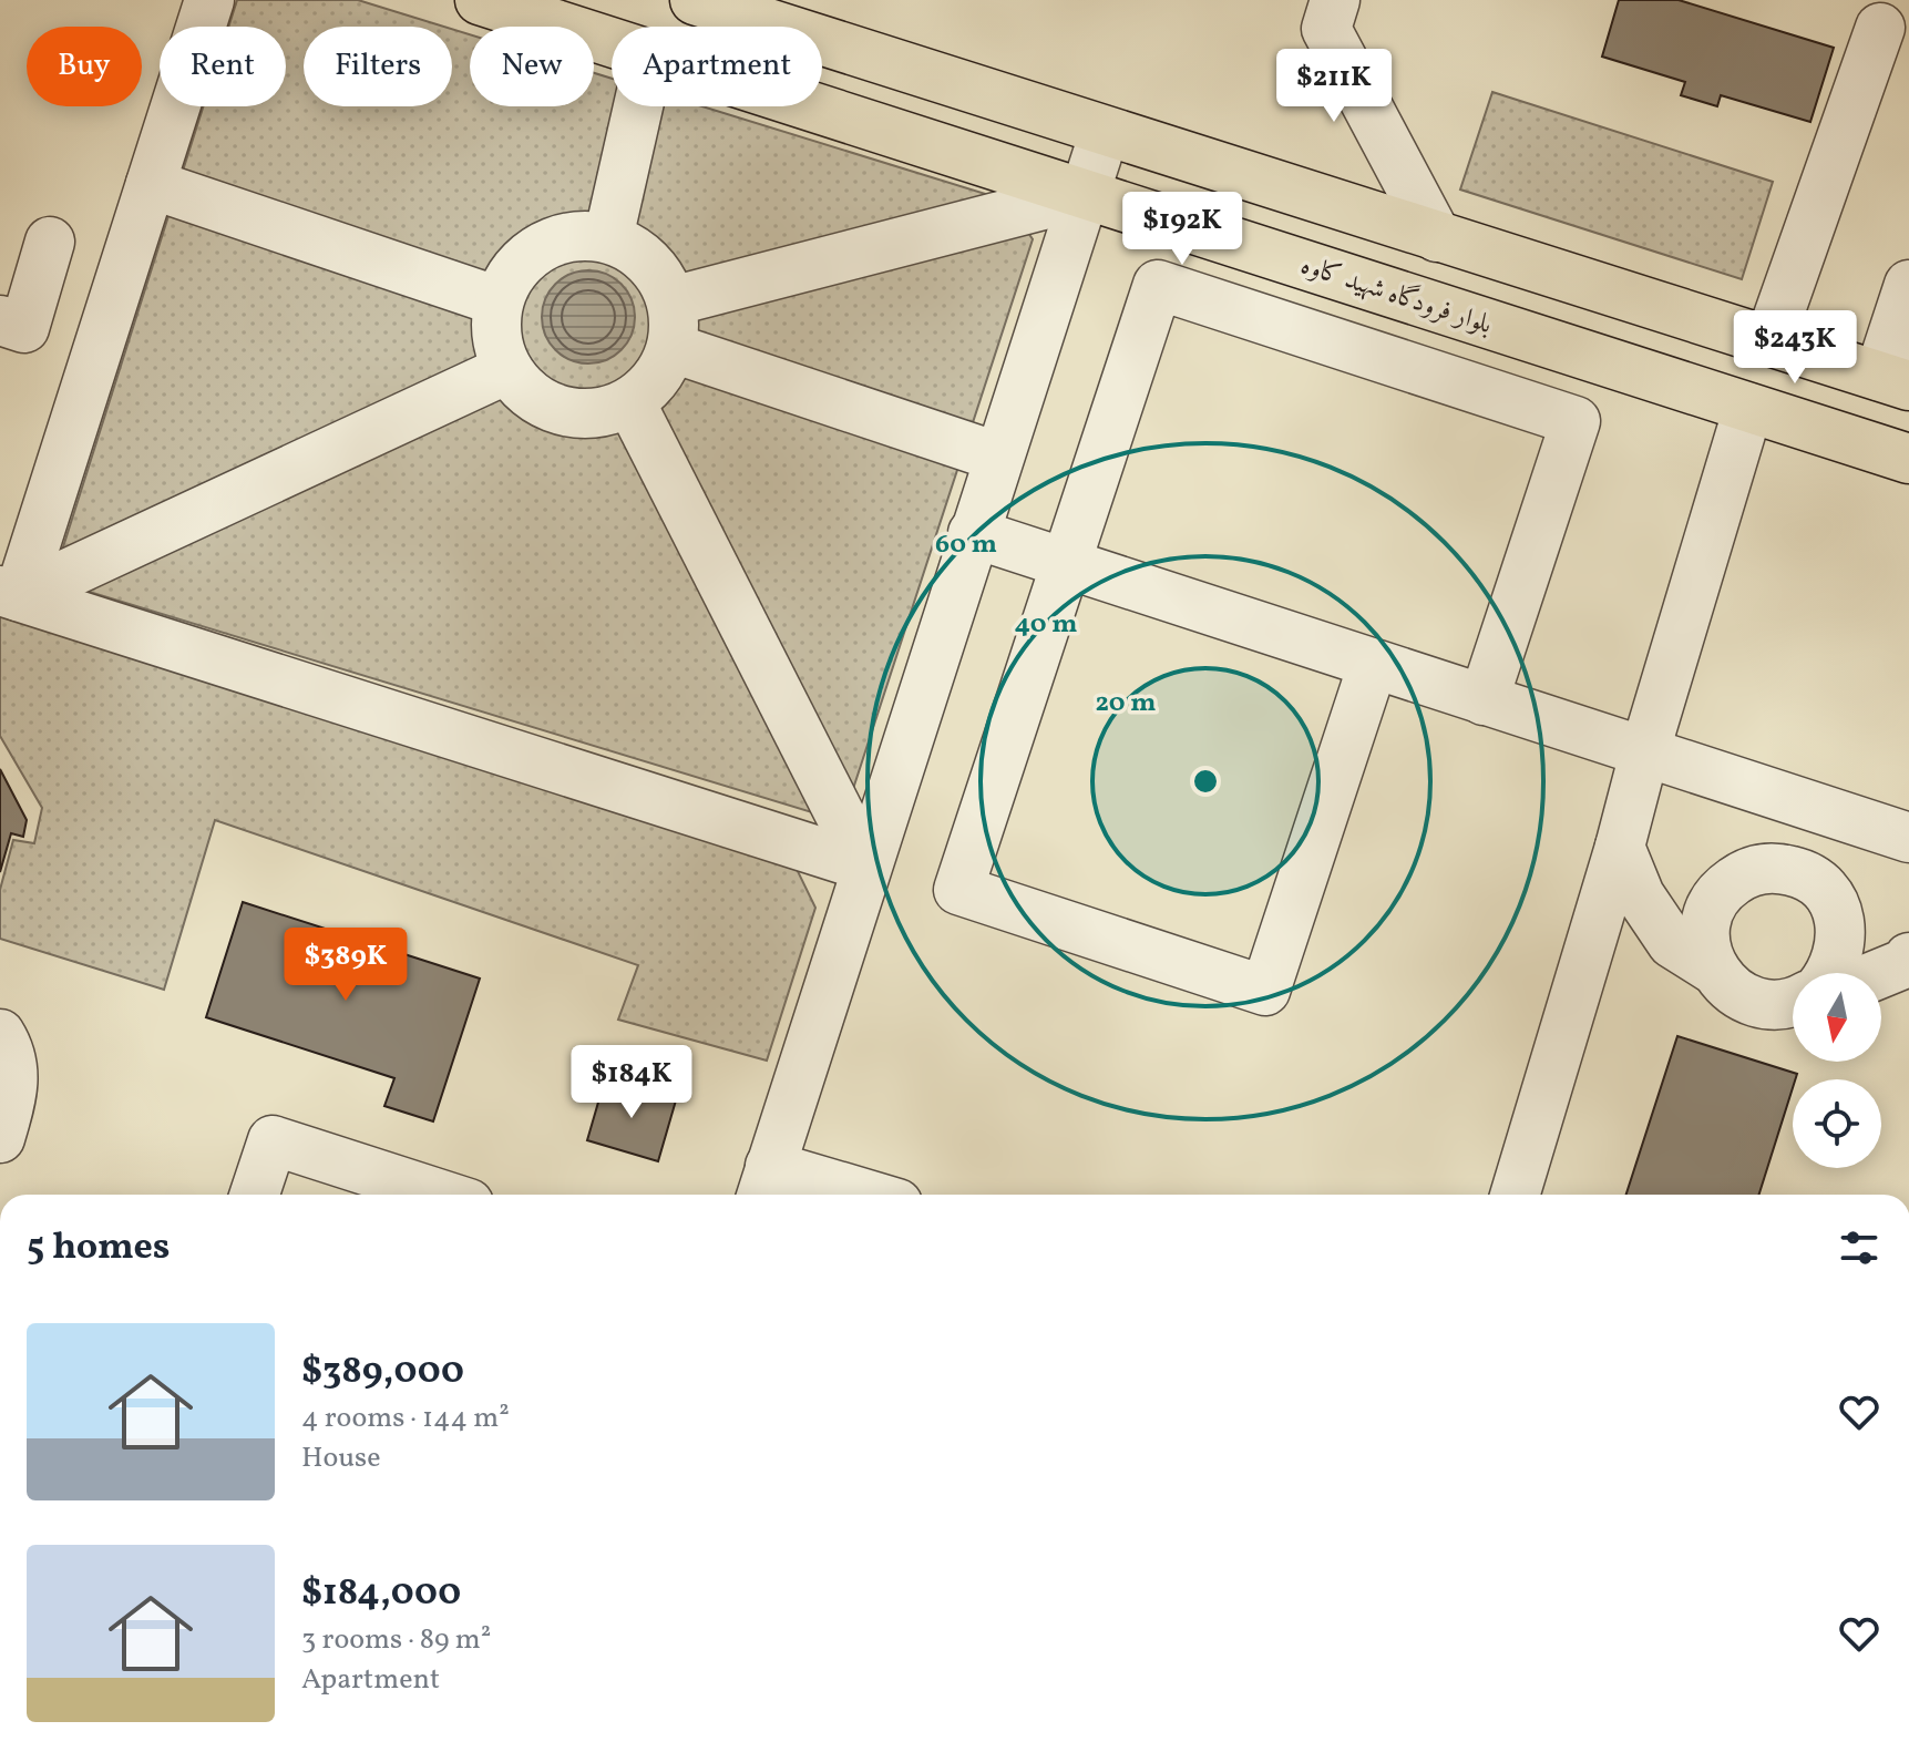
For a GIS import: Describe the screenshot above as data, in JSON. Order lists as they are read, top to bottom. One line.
{"streets":{"main road":["بلوار فرودگاه شهید کاوه"]},"north":"bottom","page":{"chip":["Buy","Rent","Filters","New","Apartment"],"price":["$211K","$192K","$243K","$389K","$184K"],"heading":"5 homes","list":[{"name":"$389,000","note":"4 rooms · 144 m² · House"},{"name":"$184,000","note":"3 rooms · 89 m² · Apartment"}]},"rings":["60 m","40 m","20 m"]}
